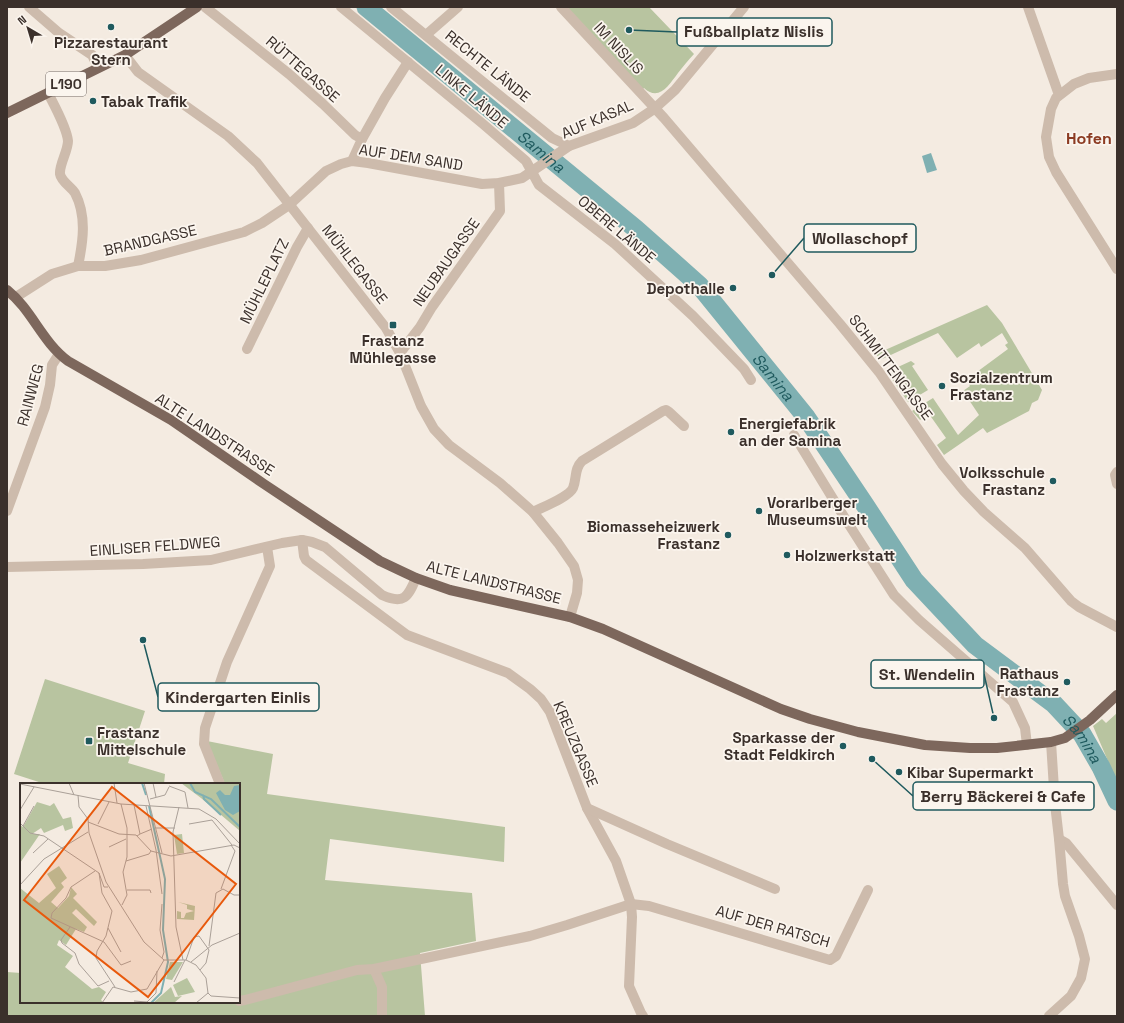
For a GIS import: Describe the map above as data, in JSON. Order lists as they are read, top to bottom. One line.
{"streets":{"main road":["L190","ALTE LANDSTRASSE"],"street":["IM NISLIS","RECHTE LÄNDE","RÜTTEGASSE","LINKE LÄNDE","AUF KASAL","AUF DEM SAND","OBERE LÄNDE","BRANDGASSE","NEUBAUGASSE","MÜHLEGASSE","MÜHLEPLATZ","SCHMITTENGASSE","RAINWEG","EINLISER FELDWEG","KREUZGASSE","AUF DER RATSCH"]},"crossings":[["IM NISLIS","AUF KASAL"],["IM NISLIS","SCHMITTENGASSE"],["RECHTE LÄNDE","AUF KASAL"],["L190","MÜHLEGASSE"],["LINKE LÄNDE","AUF KASAL"],["LINKE LÄNDE","AUF DEM SAND"],["LINKE LÄNDE","OBERE LÄNDE"],["AUF KASAL","AUF DEM SAND"],["AUF KASAL","OBERE LÄNDE"],["AUF KASAL","SCHMITTENGASSE"],["AUF DEM SAND","OBERE LÄNDE"],["AUF DEM SAND","BRANDGASSE"],["AUF DEM SAND","NEUBAUGASSE"],["AUF DEM SAND","MÜHLEGASSE"],["BRANDGASSE","MÜHLEGASSE"],["BRANDGASSE","ALTE LANDSTRASSE"],["NEUBAUGASSE","MÜHLEGASSE"],["MÜHLEGASSE","MÜHLEPLATZ"],["MÜHLEGASSE","ALTE LANDSTRASSE"],["RAINWEG","ALTE LANDSTRASSE"],["ALTE LANDSTRASSE","EINLISER FELDWEG"],["EINLISER FELDWEG","KREUZGASSE"],["KREUZGASSE","AUF DER RATSCH"]],"districts":["Hofen"],"water":["Samina"],"places":{"other":["Pizzarestaurant Stern","Fußballplatz Nislis","Tabak Trafik","Wollaschopf","Depothalle","Sozialzentrum Frastanz","Energiefabrik an der Samina","Volksschule Frastanz","Vorarlberger Museumswelt","Biomasseheizwerk Frastanz","Holzwerkstatt","Kindergarten Einlis","Rathaus Frastanz","St. Wendelin","Sparkasse der Stadt Feldkirch","Berry Bäckerei & Cafe","Kibar Supermarkt"],"transit":["Frastanz Mühlegasse","Frastanz Mittelschule"]},"north":"top left"}
